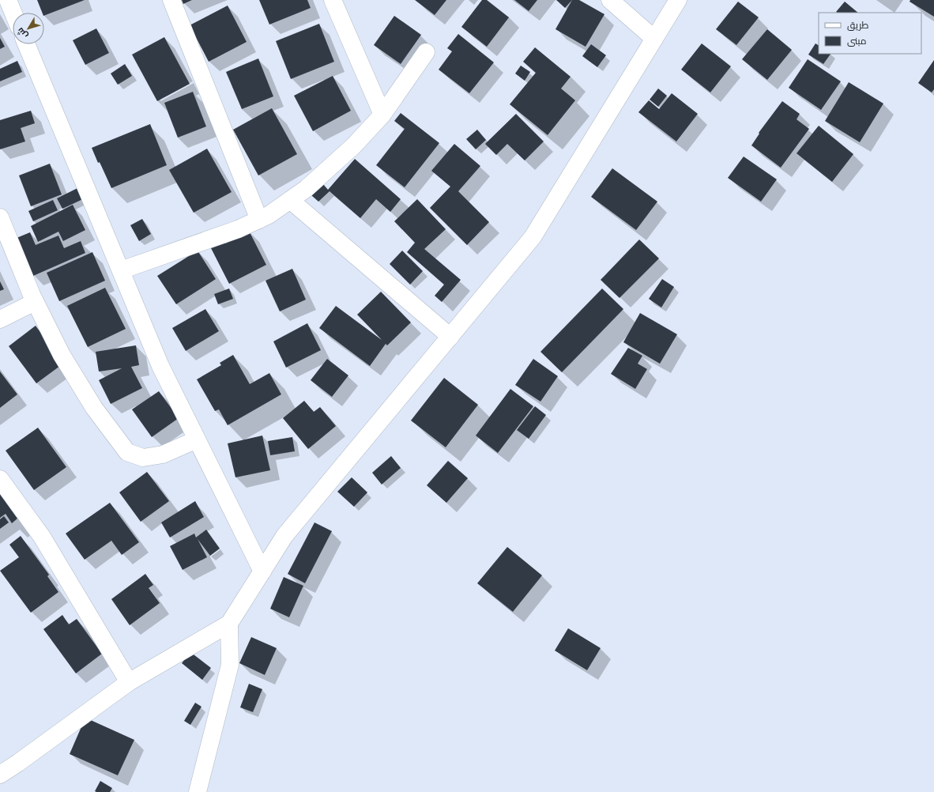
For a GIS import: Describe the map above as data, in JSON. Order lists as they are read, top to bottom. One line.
{"legend":["طريق","مبنى"],"north":"bottom left"}
